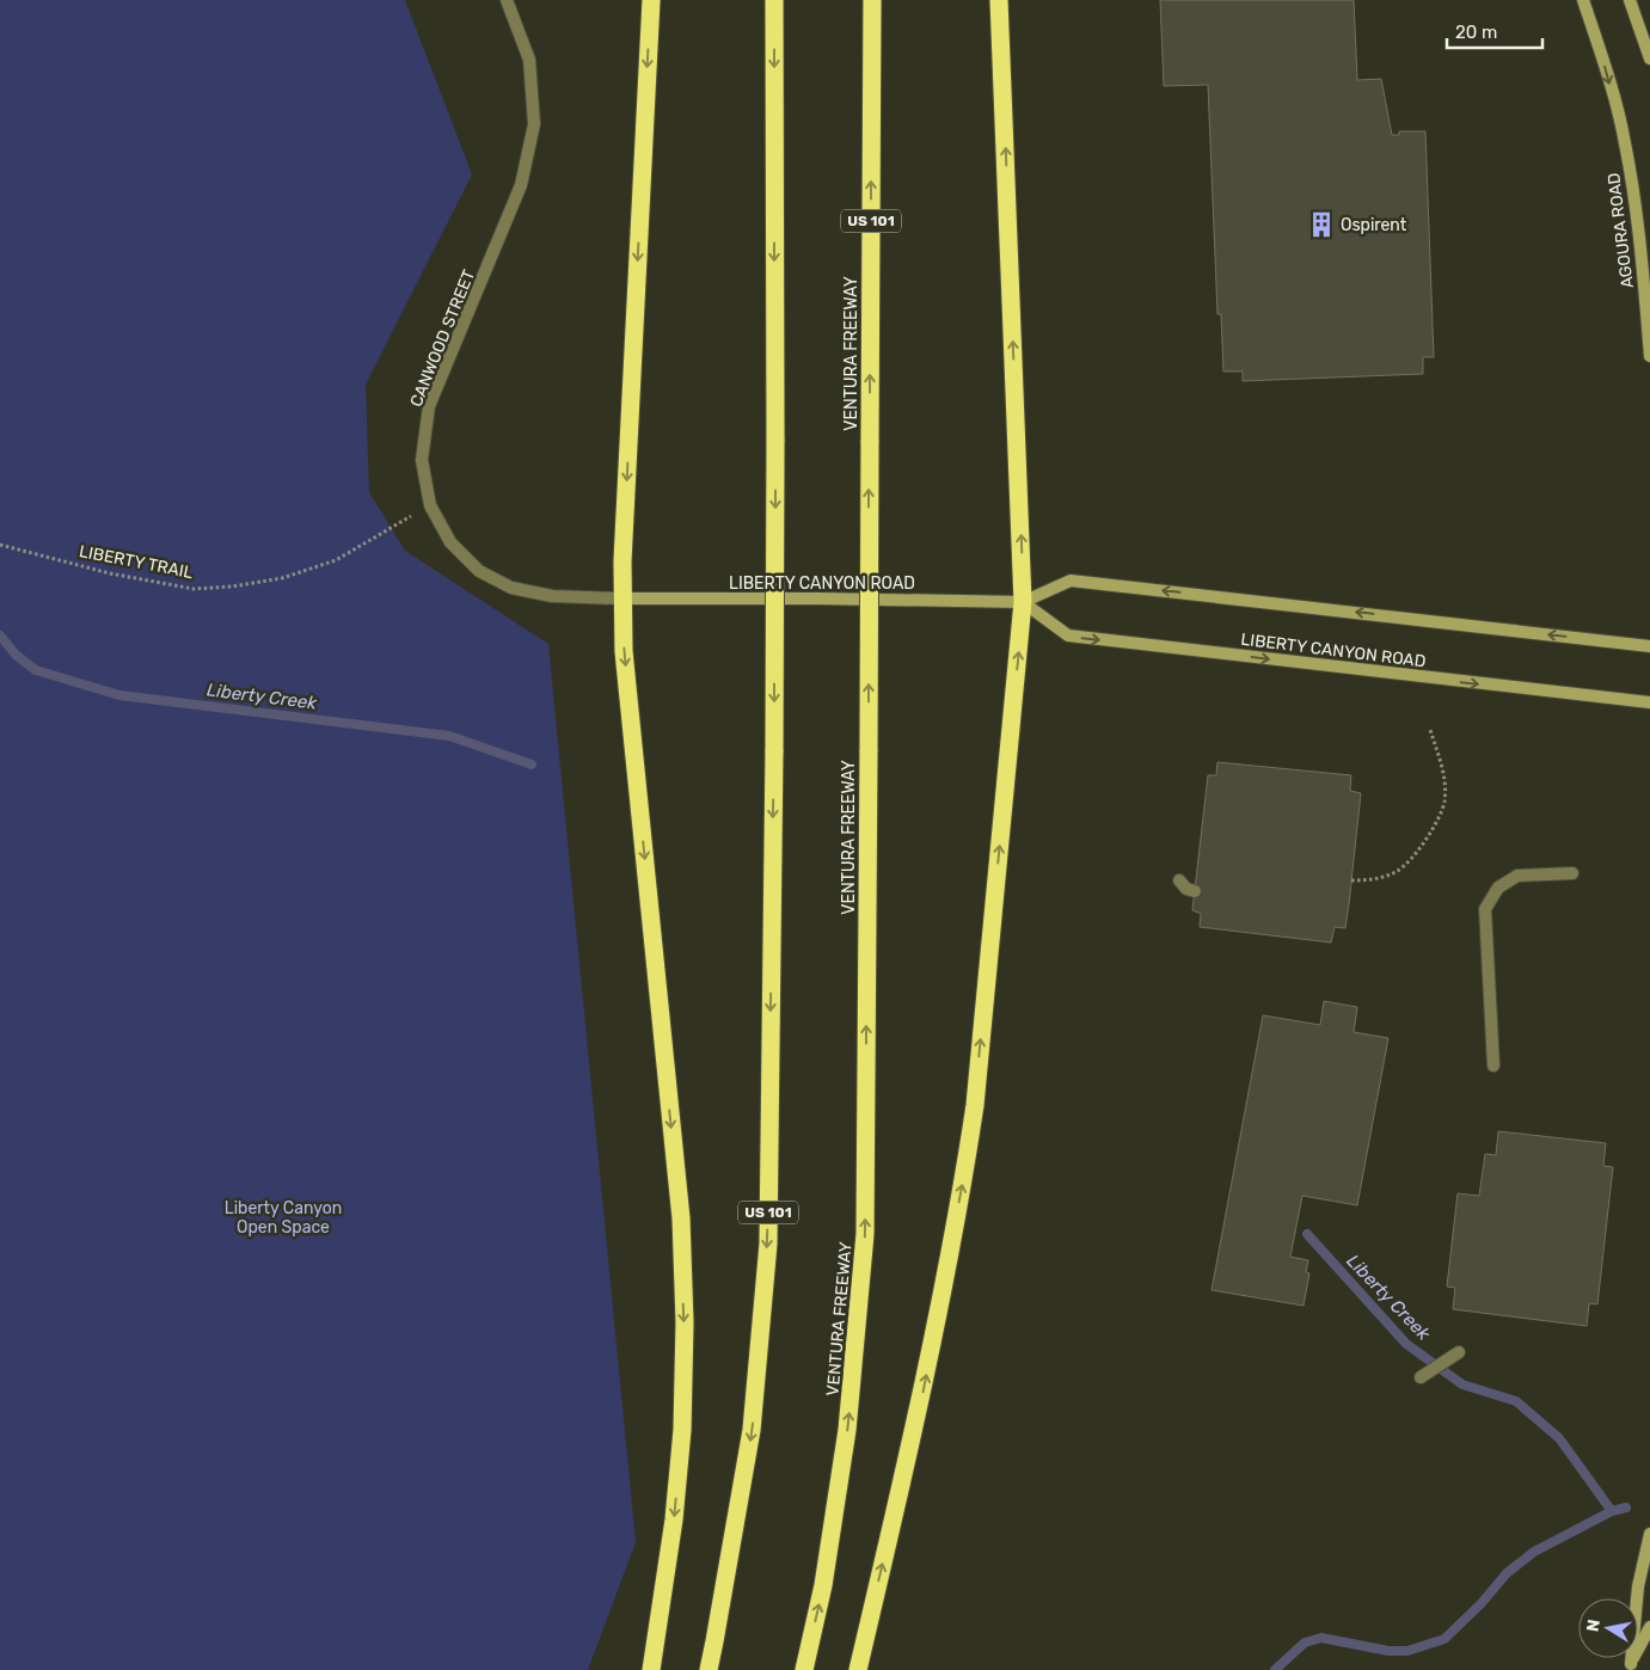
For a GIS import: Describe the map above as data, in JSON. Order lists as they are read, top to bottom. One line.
{"streets":{"highway":["US 101","VENTURA FREEWAY"],"street":["AGOURA ROAD","CANWOOD STREET","LIBERTY CANYON ROAD"],"path":["LIBERTY TRAIL"]},"crossings":[["CANWOOD STREET","LIBERTY TRAIL"],["CANWOOD STREET","LIBERTY CANYON ROAD"]],"one_way":["AGOURA ROAD"],"water":["Liberty Creek"],"parks":["Liberty Canyon Open Space"],"places":{"building":["Ospirent"]},"scale_bar":"20 m","north":"left"}
